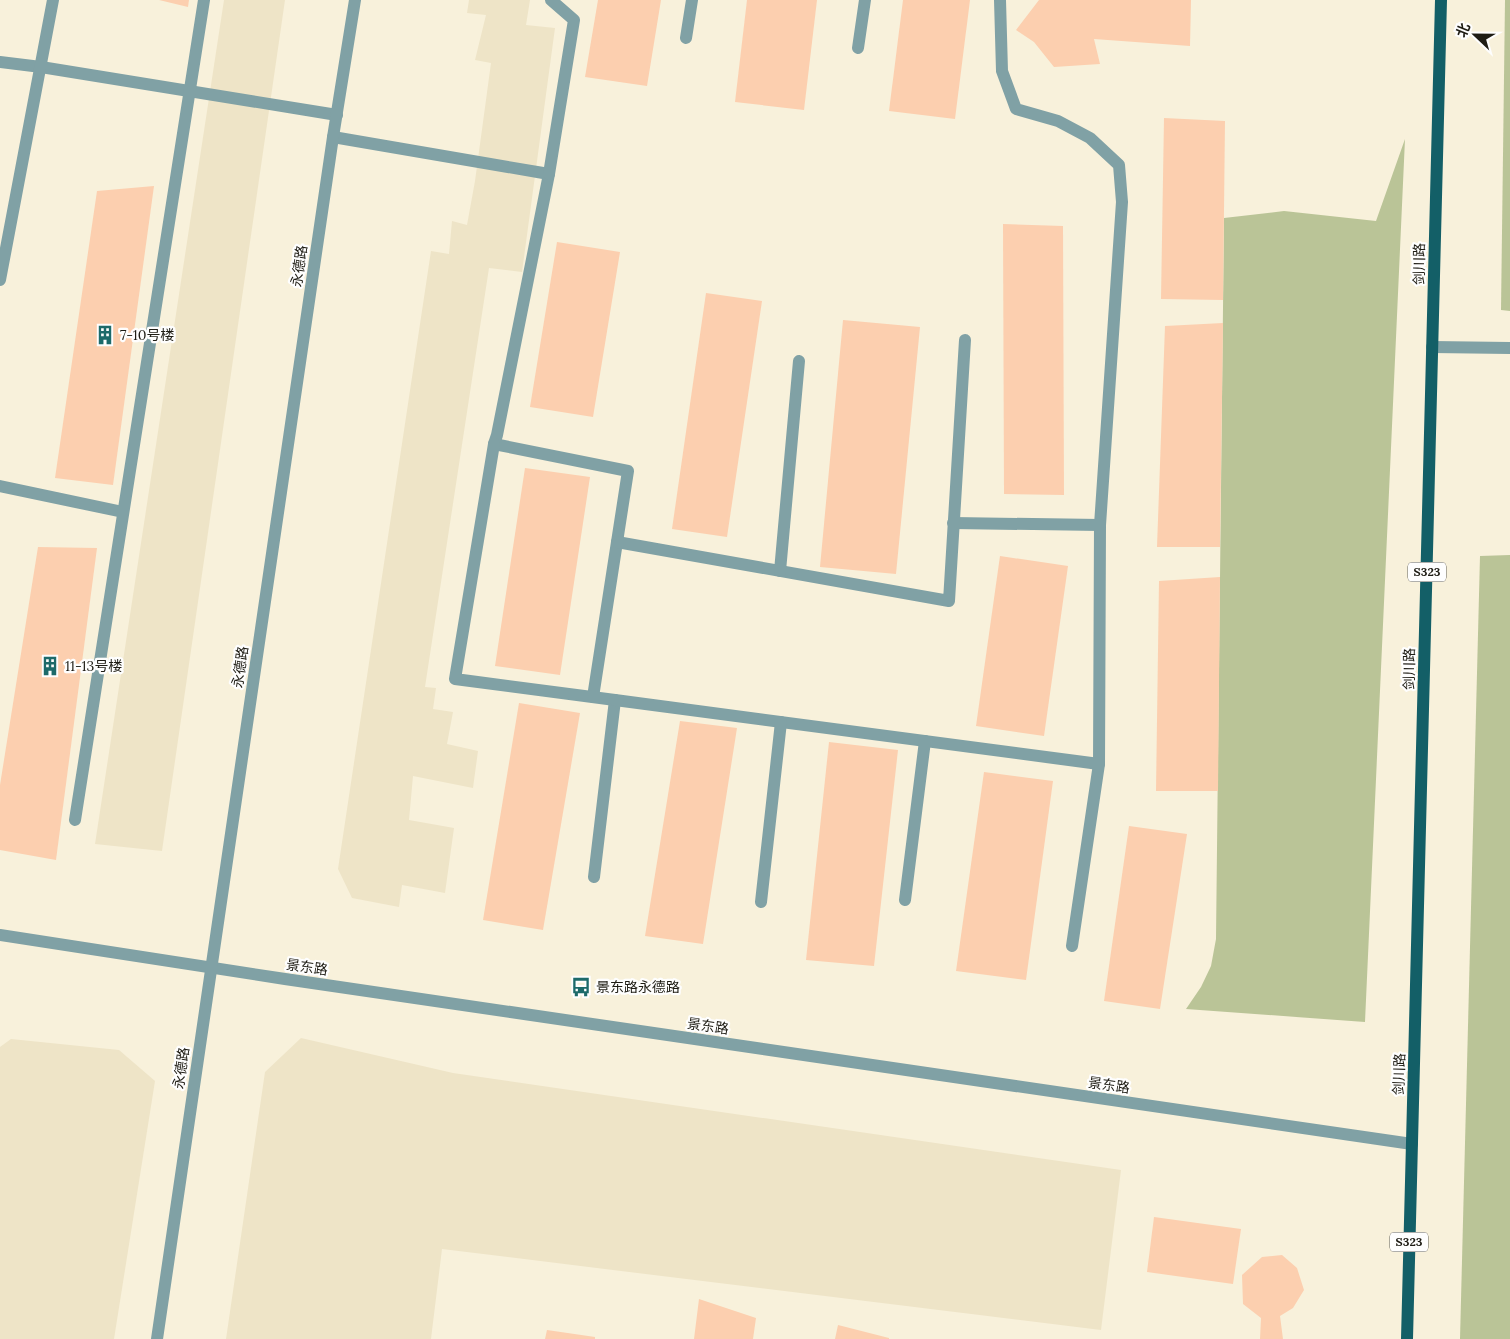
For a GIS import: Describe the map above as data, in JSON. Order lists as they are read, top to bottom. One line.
{"streets":{"main road":["剑川路","S323"],"street":["永德路","景东路"]},"crossings":[["剑川路","景东路"],["永德路","景东路"]],"places":{"building":["7-10号楼","11-13号楼"],"bus stop":["景东路永德路"]},"north":"left"}
